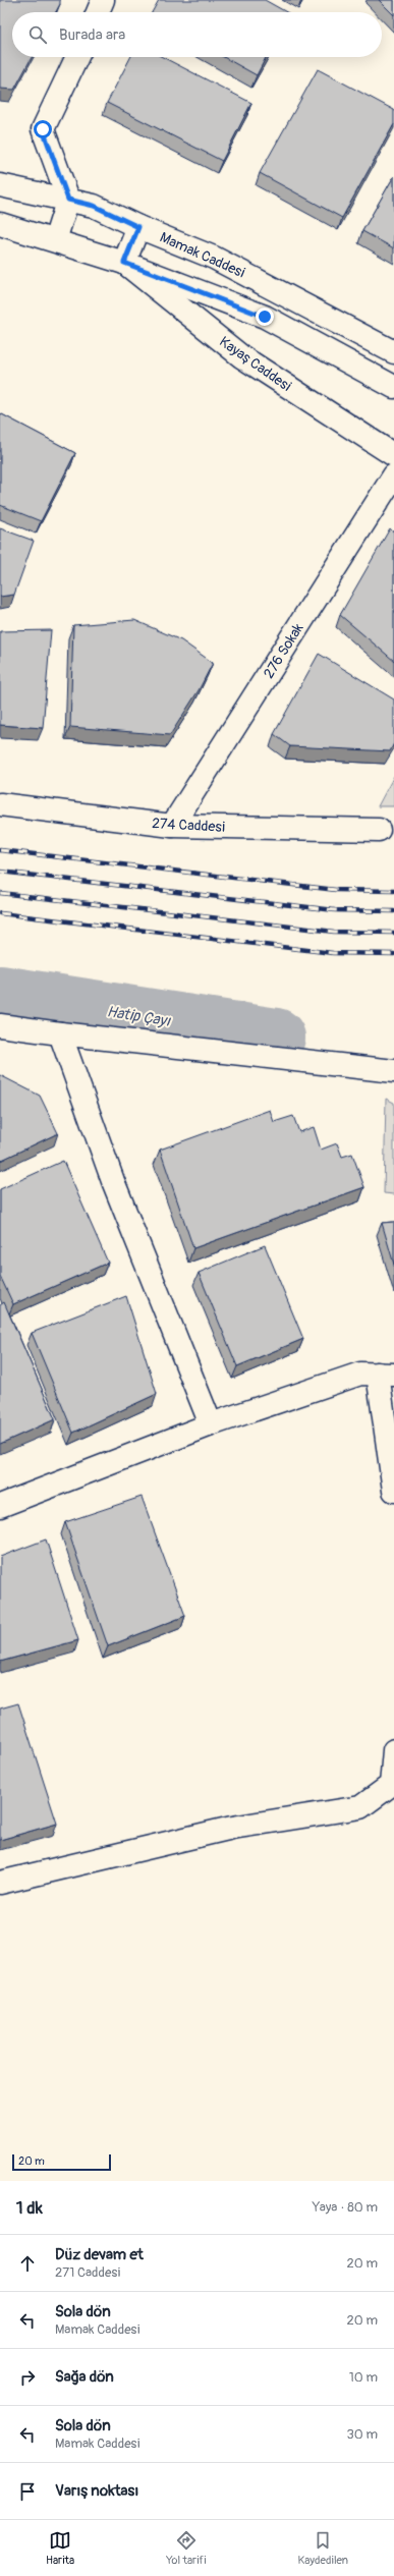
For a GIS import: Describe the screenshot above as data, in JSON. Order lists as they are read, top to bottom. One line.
{"streets":{"street":["Mamak Caddesi","Kayaş Caddesi","276 Sokak","274 Caddesi"]},"crossings":[["276 Sokak","274 Caddesi"]],"water":["Hatip Çayı"],"scale_bar":"20 m","page":{"search":"Burada ara","scale":"20 m","heading":["1 dk","Yaya · 80 m"],"list":[["Düz devam et","271 Caddesi","20 m"],["Sola dön","Mamak Caddesi","20 m"],["Sağa dön","10 m"],["Sola dön","Mamak Caddesi","30 m"],"Varış noktası"],"nav":["Harita","Yol tarifi","Kaydedilen"]}}
